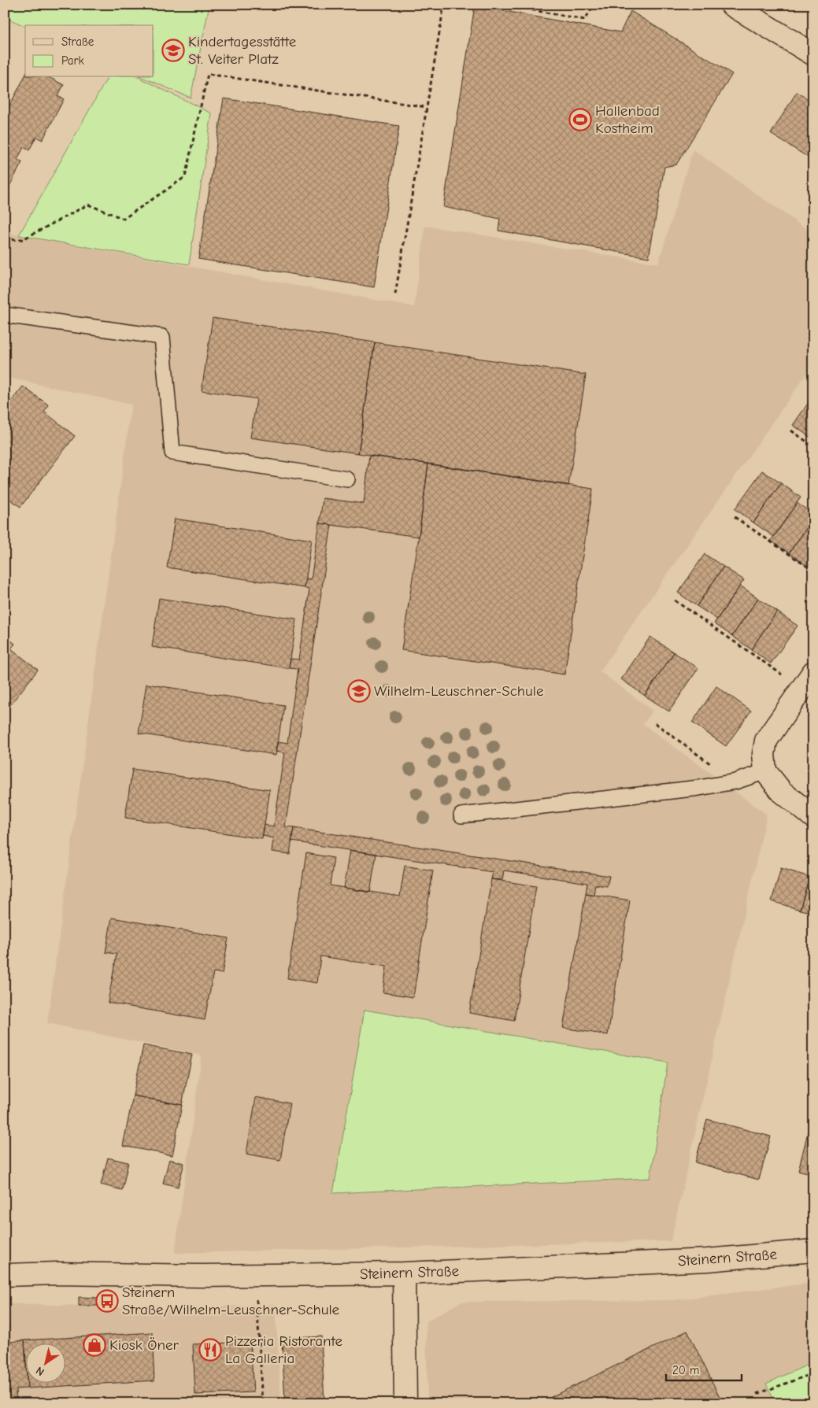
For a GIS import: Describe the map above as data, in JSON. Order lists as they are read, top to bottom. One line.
{"streets":{"street":["Steinern Straße"]},"places":{"school or university":["Kindertagesstätte St. Veiter Platz","Wilhelm-Leuschner-Schule"],"sports":["Hallenbad Kostheim"],"bus stop":["Steinern Straße/Wilhelm-Leuschner-Schule"],"shop":["Kiosk Öner"],"restaurant":["Pizzeria Ristorante La Galleria"]},"legend":["Straße","Park"],"scale_bar":"20 m","north":"bottom left"}
